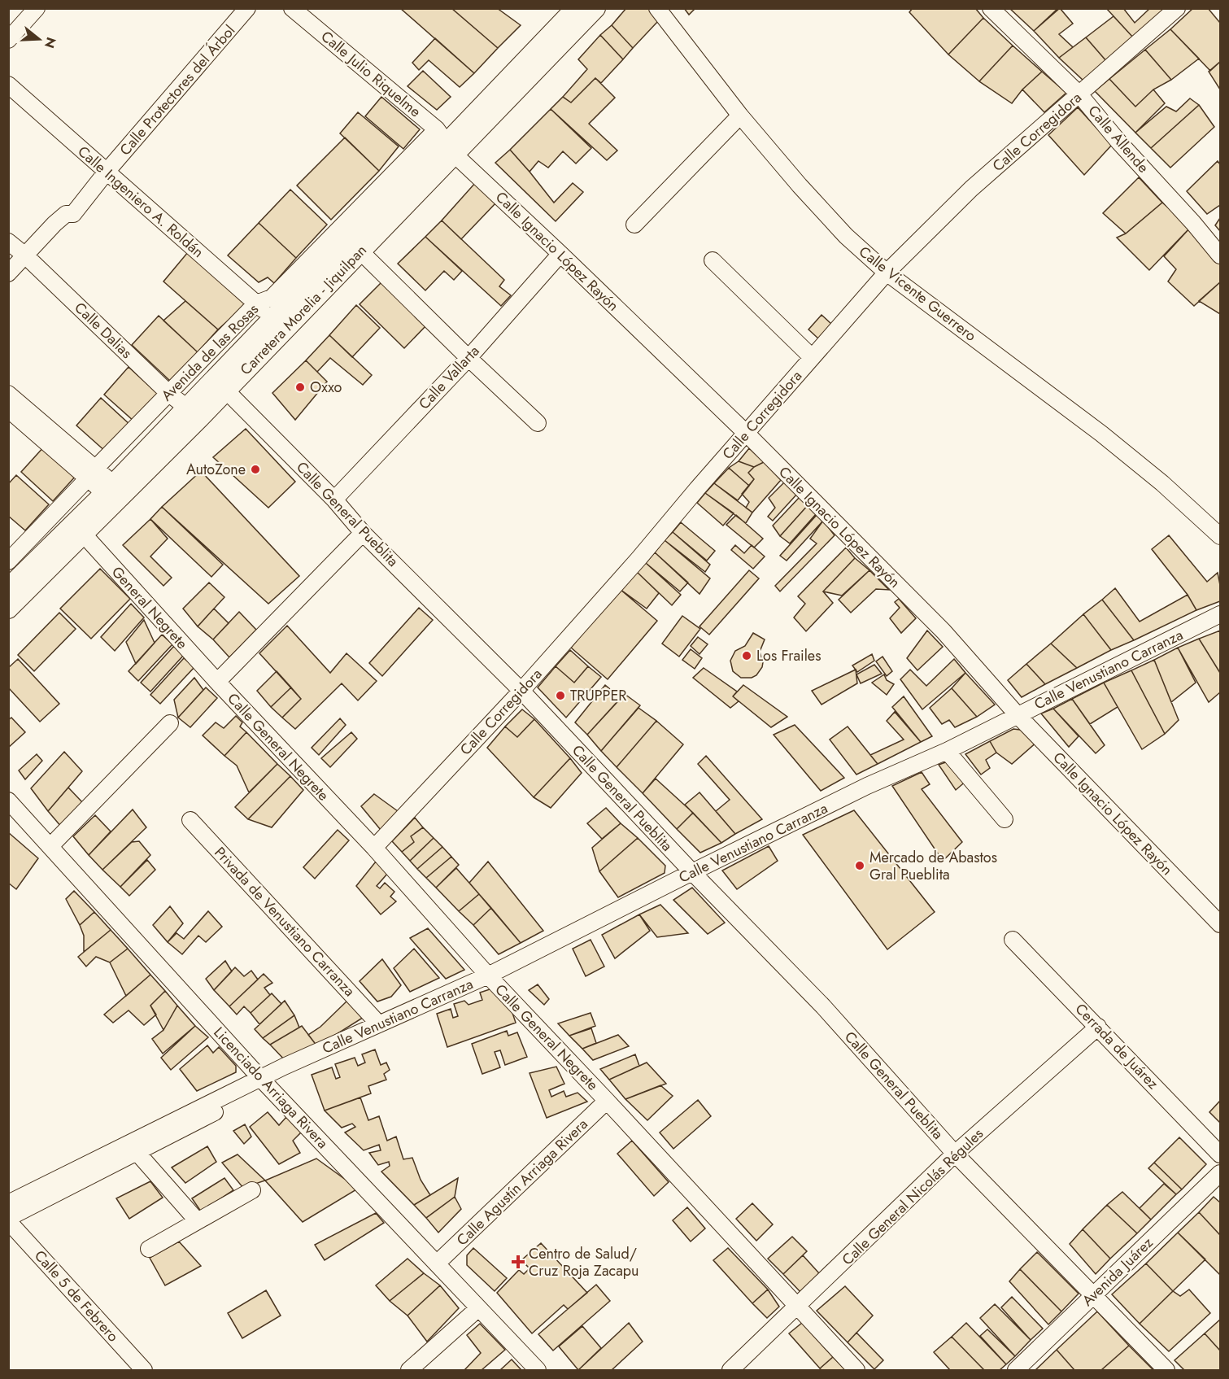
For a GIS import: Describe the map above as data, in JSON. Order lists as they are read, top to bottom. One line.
{"streets":{"main road":["Carretera Morelia - Jiquilpan"],"street":["Calle Julio Riquelme","Calle Protectores del Árbol","Calle Corregidora","Calle Allende","Calle Ingeniero A. Roldán","Calle Ignacio López Rayón","Calle Vicente Guerrero","Calle Dalias","Avenida de las Rosas","Calle Vallarta","Calle General Pueblita","General Negrete","Calle Venustiano Carranza","Calle General Negrete","Privada de Venustiano Carranza","Cerrada de Juárez","Licenciado Arriaga Rivera","Calle Agustín Arriaga Rivera","Calle General Nicolás Régules","Avenida Juárez","Calle 5 de Febrero"]},"crossings":[["Calle Julio Riquelme","Calle Ignacio López Rayón"],["Calle Julio Riquelme","Carretera Morelia - Jiquilpan"],["Calle Julio Riquelme","Avenida de las Rosas"],["Calle Protectores del Árbol","Calle Ingeniero A. Roldán"],["Calle Protectores del Árbol","Calle Dalias"],["Calle Corregidora","Calle Allende"],["Calle Corregidora","Calle Ignacio López Rayón"],["Calle Corregidora","Calle Vicente Guerrero"],["Calle Corregidora","Calle General Pueblita"],["Calle Corregidora","Calle General Negrete"],["Calle Ingeniero A. Roldán","Carretera Morelia - Jiquilpan"],["Calle Ingeniero A. Roldán","Avenida de las Rosas"],["Calle Ignacio López Rayón","Carretera Morelia - Jiquilpan"],["Calle Ignacio López Rayón","Avenida de las Rosas"],["Calle Ignacio López Rayón","Calle Vallarta"],["Calle Ignacio López Rayón","Calle Venustiano Carranza"],["Carretera Morelia - Jiquilpan","Calle Dalias"],["Carretera Morelia - Jiquilpan","Avenida de las Rosas"],["Carretera Morelia - Jiquilpan","Calle General Pueblita"],["Carretera Morelia - Jiquilpan","General Negrete"],["Calle Dalias","Avenida de las Rosas"],["Calle Vallarta","Calle General Pueblita"],["Calle General Pueblita","Calle Venustiano Carranza"],["Calle General Pueblita","Calle General Nicolás Régules"],["Calle General Pueblita","Avenida Juárez"],["General Negrete","Calle General Negrete"],["Calle Venustiano Carranza","Calle General Negrete"],["Calle Venustiano Carranza","Privada de Venustiano Carranza"],["Calle Venustiano Carranza","Licenciado Arriaga Rivera"],["Calle Venustiano Carranza","Calle 5 de Febrero"],["Calle General Negrete","Calle Agustín Arriaga Rivera"],["Calle General Negrete","Calle General Nicolás Régules"],["Cerrada de Juárez","Calle General Nicolás Régules"],["Licenciado Arriaga Rivera","Calle Agustín Arriaga Rivera"]],"places":{"other":["Oxxo","AutoZone","Los Frailes","TRUPPER","Mercado de Abastos Gral Pueblita"],"health":["Centro de Salud/ Cruz Roja Zacapu"]},"north":"right"}
